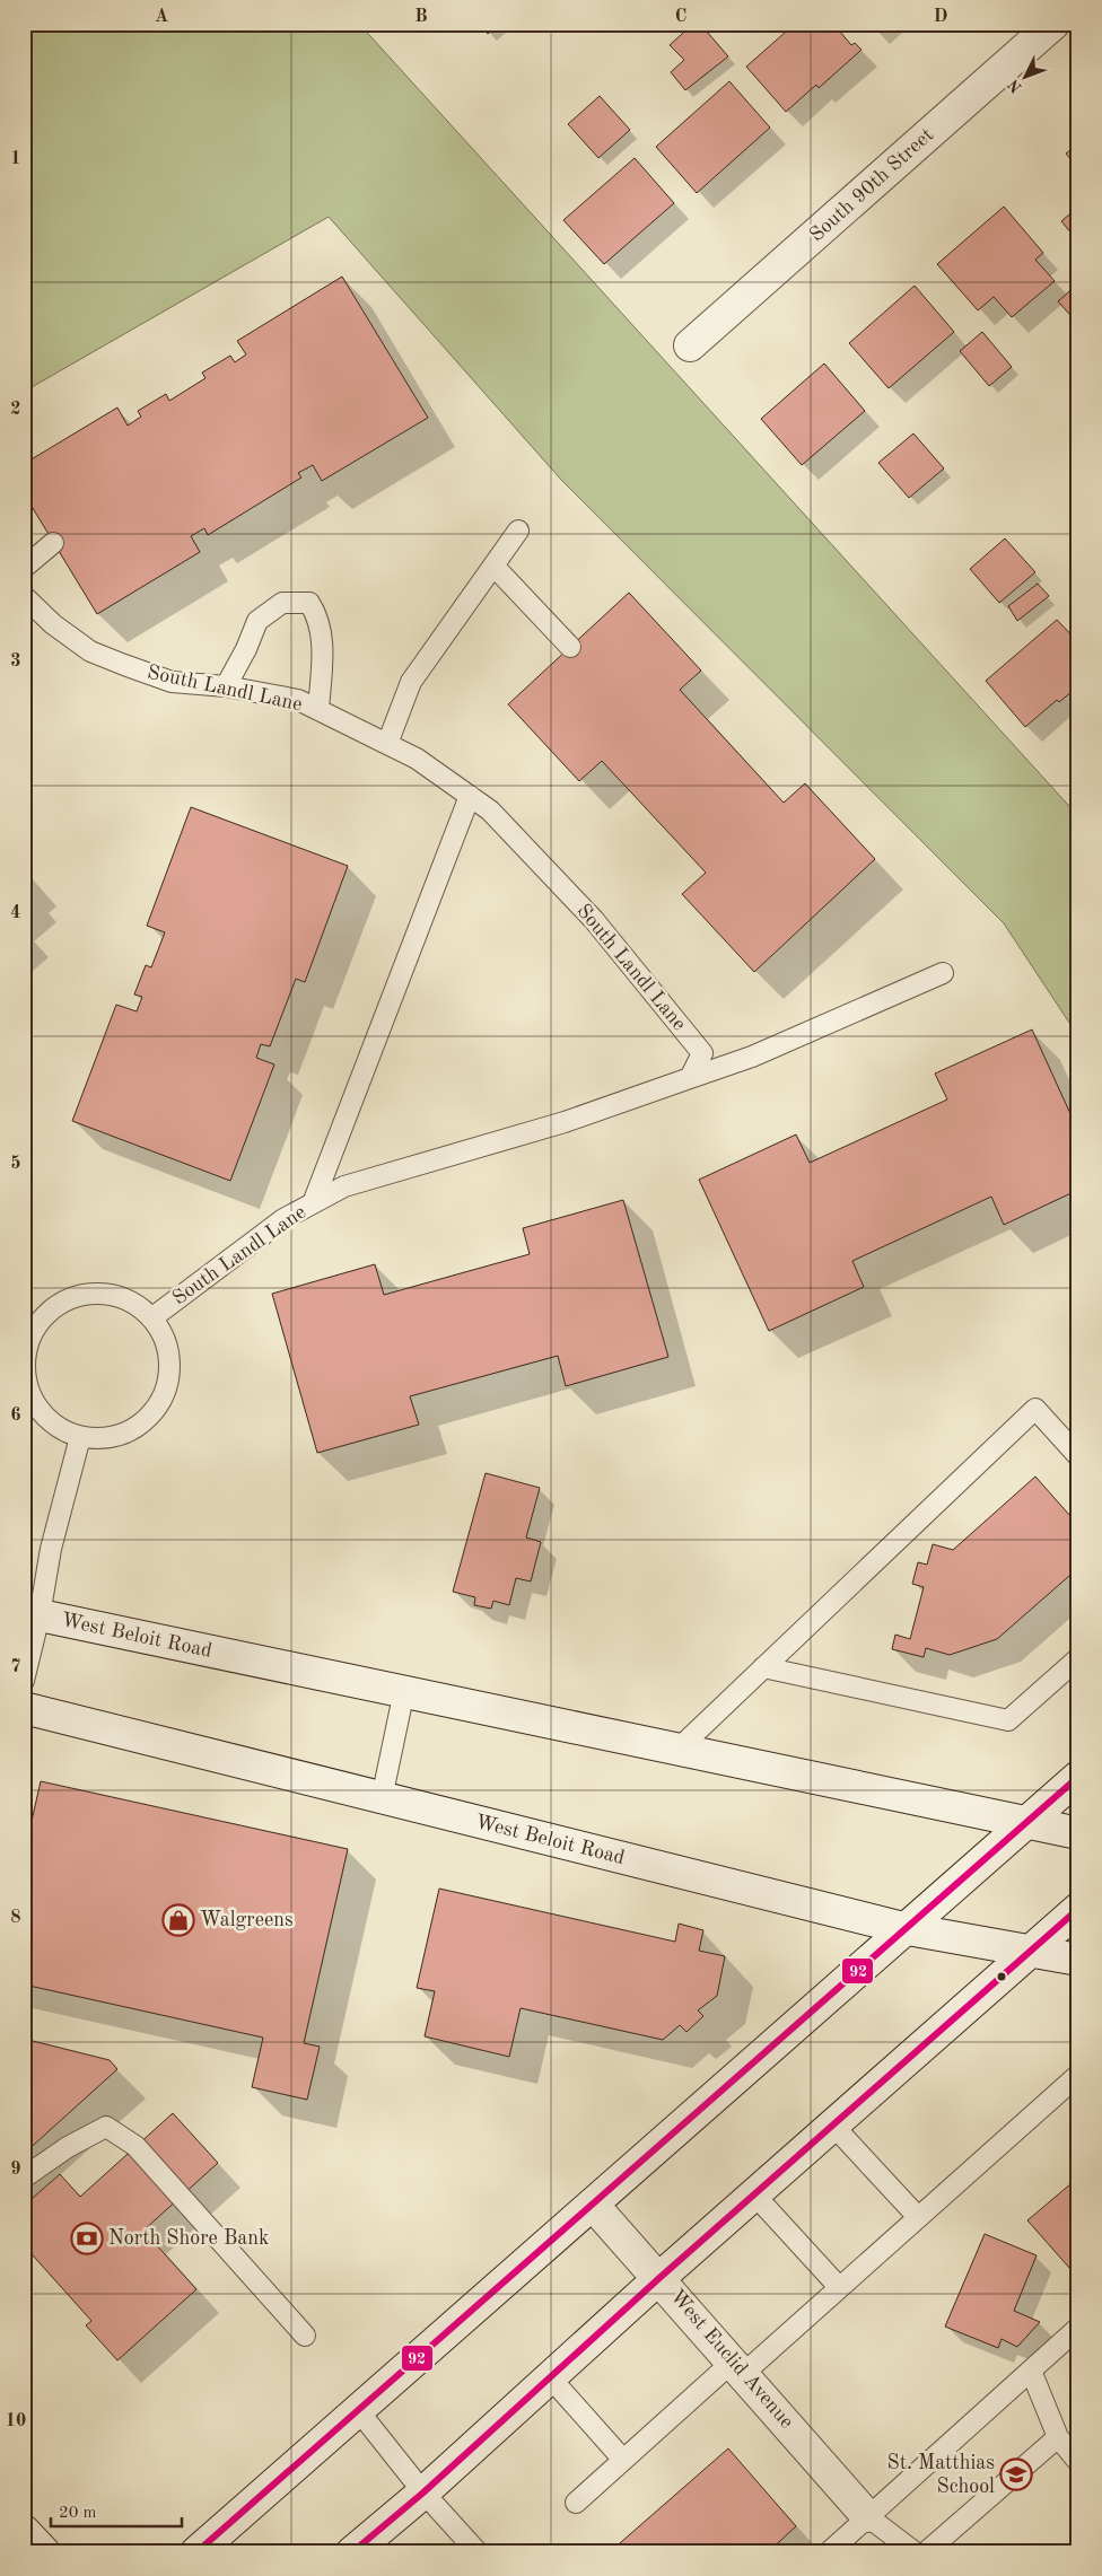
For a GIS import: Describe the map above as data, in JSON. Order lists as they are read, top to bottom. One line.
{"streets":{"main road":["South 90th Street","West Beloit Road","West Euclid Avenue"],"lane":["South Landl Lane"]},"places":{"shop":["Walgreens"],"bank":["North Shore Bank"],"school or university":["St. Matthias School"]},"lines":["transit line 92"],"scale_bar":"20 m","north":"bottom left","grid":{"columns":["A","B","C","D"],"rows":["1","2","3","4","5","6","7","8","9","10"]}}
